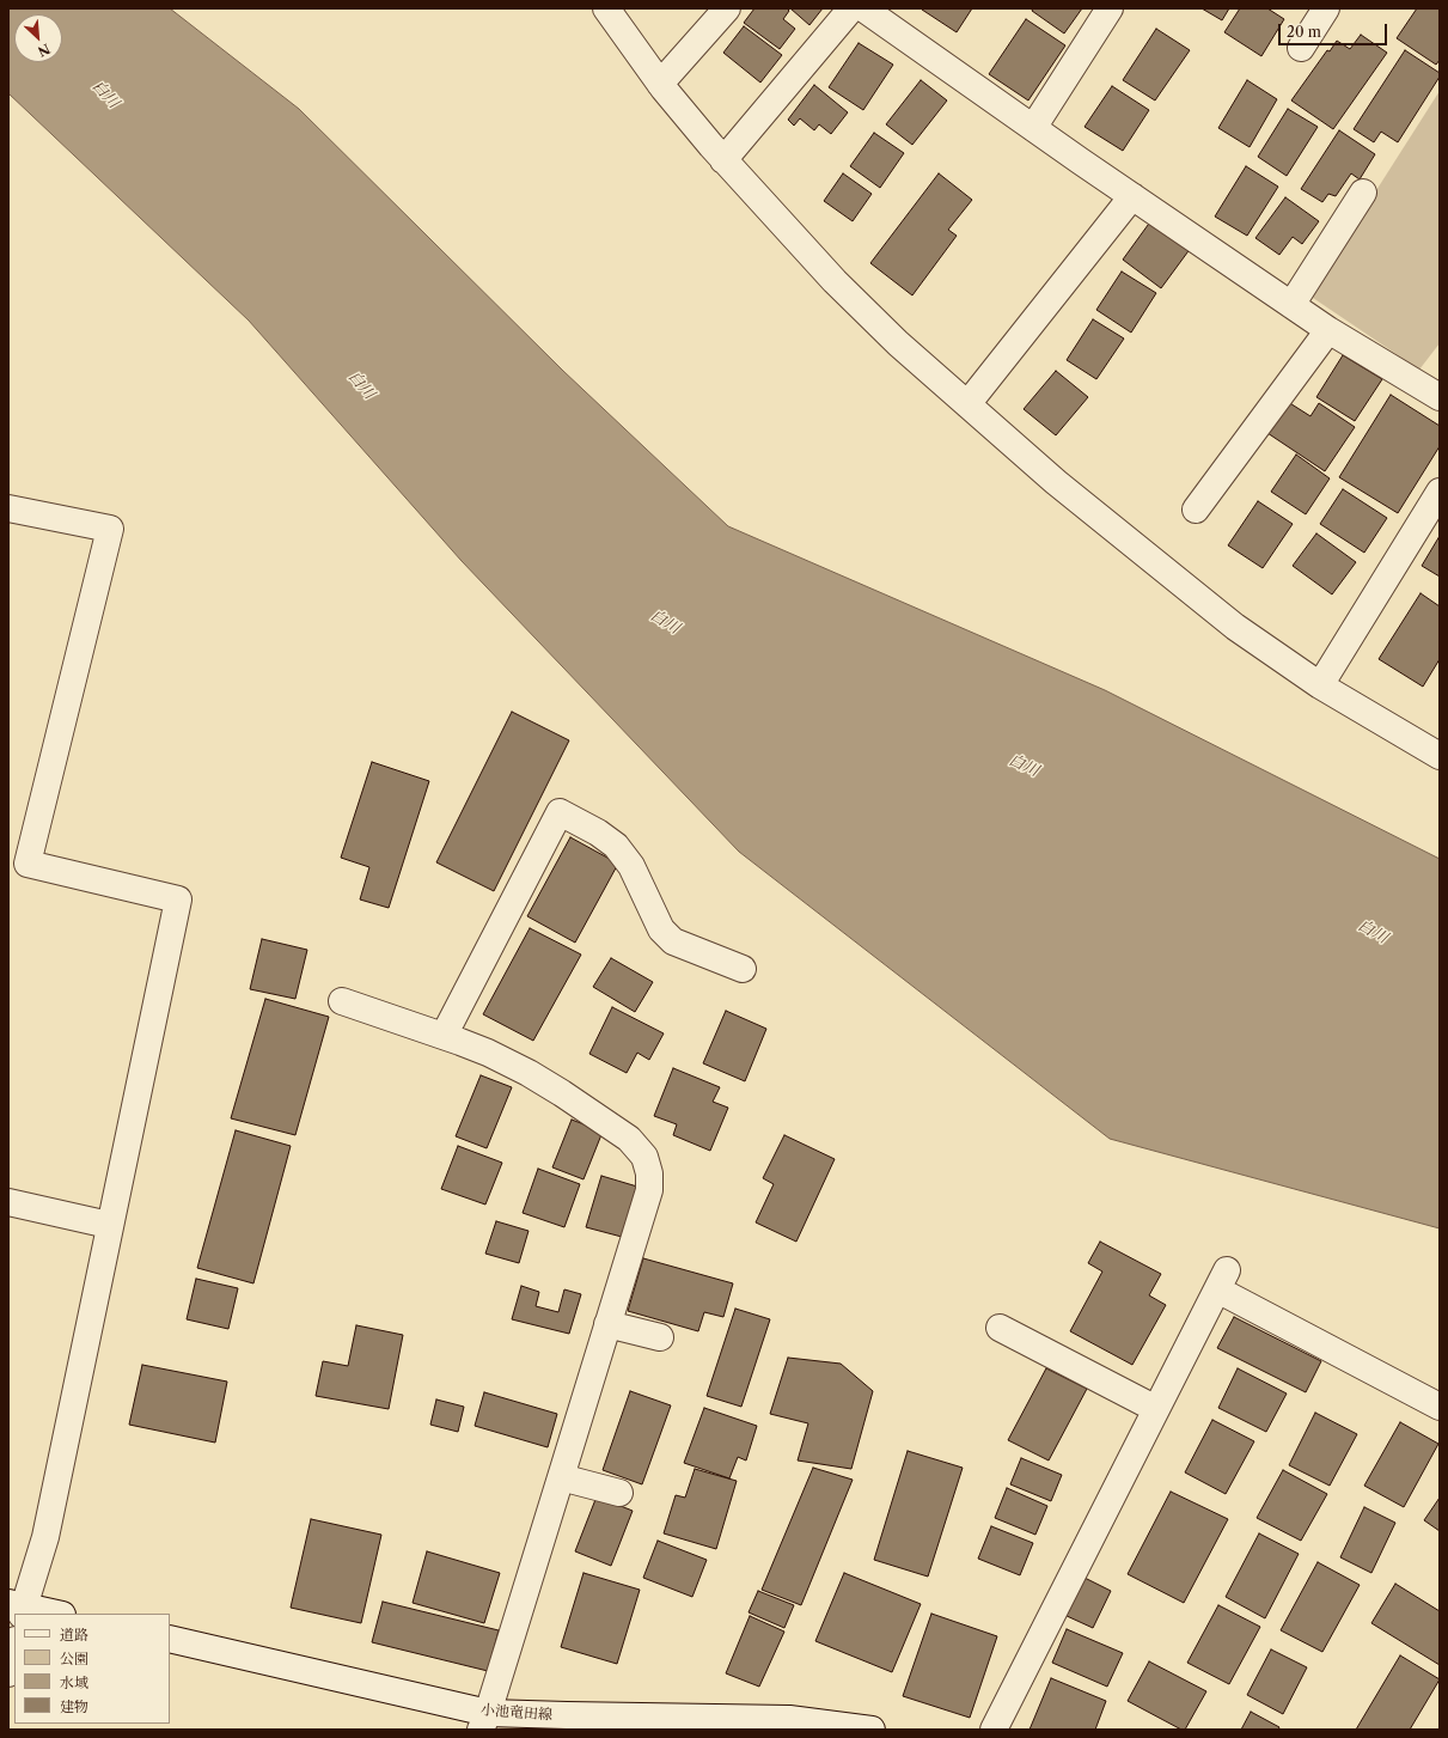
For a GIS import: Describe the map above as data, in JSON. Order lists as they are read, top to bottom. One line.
{"streets":{"street":["小池竜田線"]},"water":["白川"],"legend":["道路","公園","水域","建物"],"scale_bar":"20 m","north":"bottom right"}
